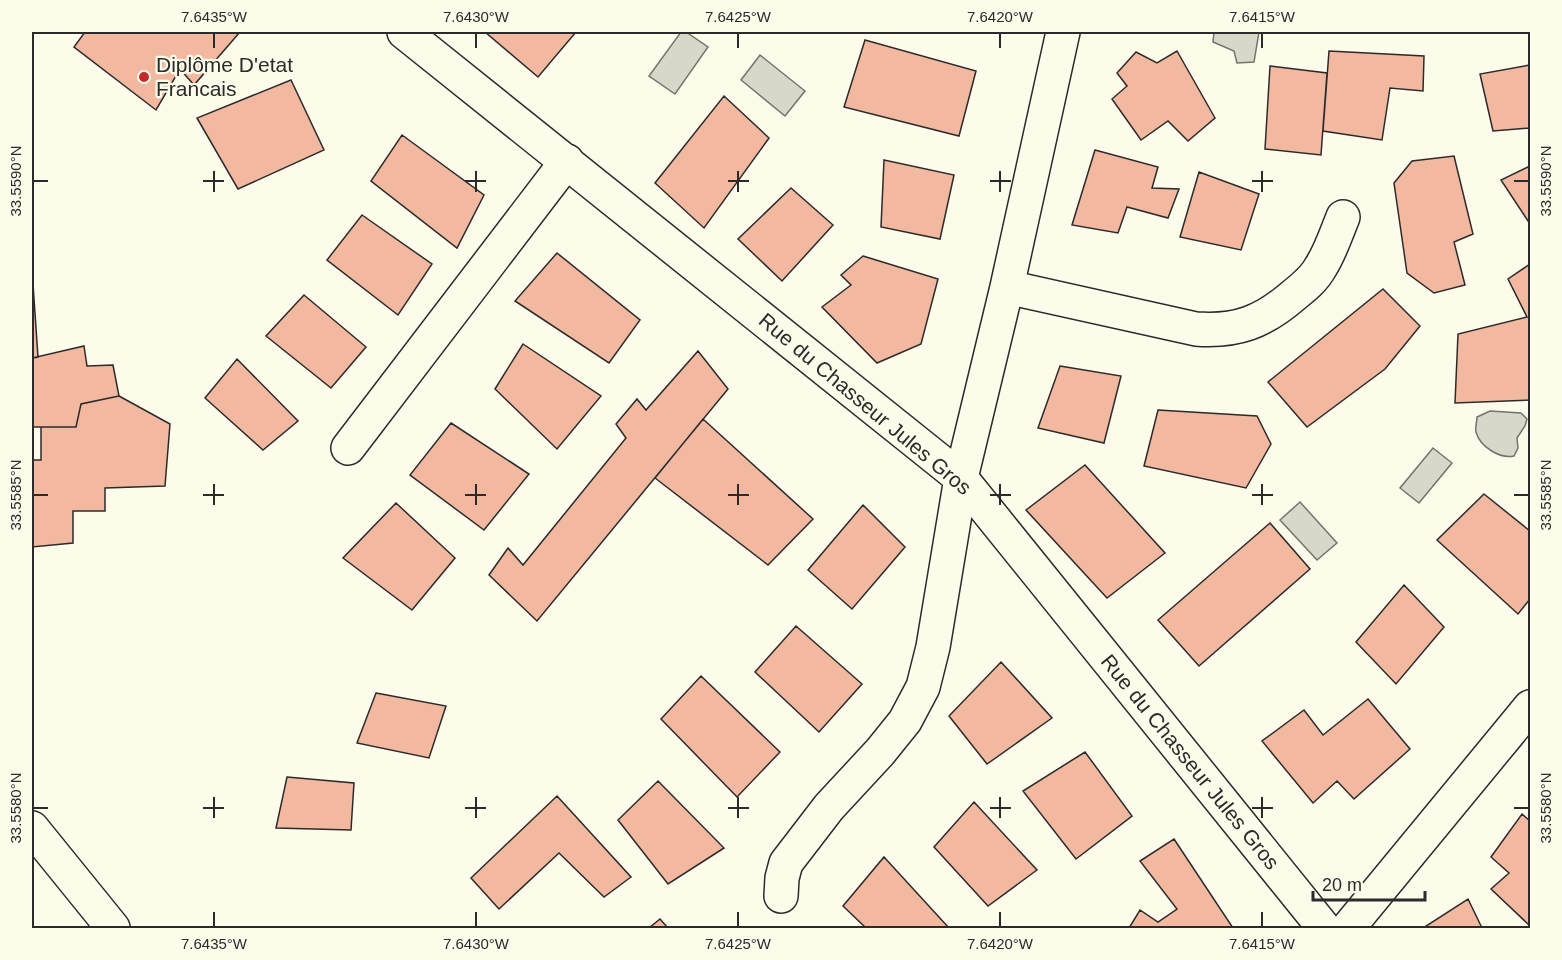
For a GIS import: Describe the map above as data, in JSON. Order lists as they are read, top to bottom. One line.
{"streets":{"street":["Rue du Chasseur Jules Gros"]},"places":["Diplôme D'etat Francais"],"scale_bar":"20 m","coordinates":["7.6435°W","7.6430°W","7.6425°W","7.6420°W","7.6415°W","33.5590°N","33.5585°N","33.5580°N"]}
